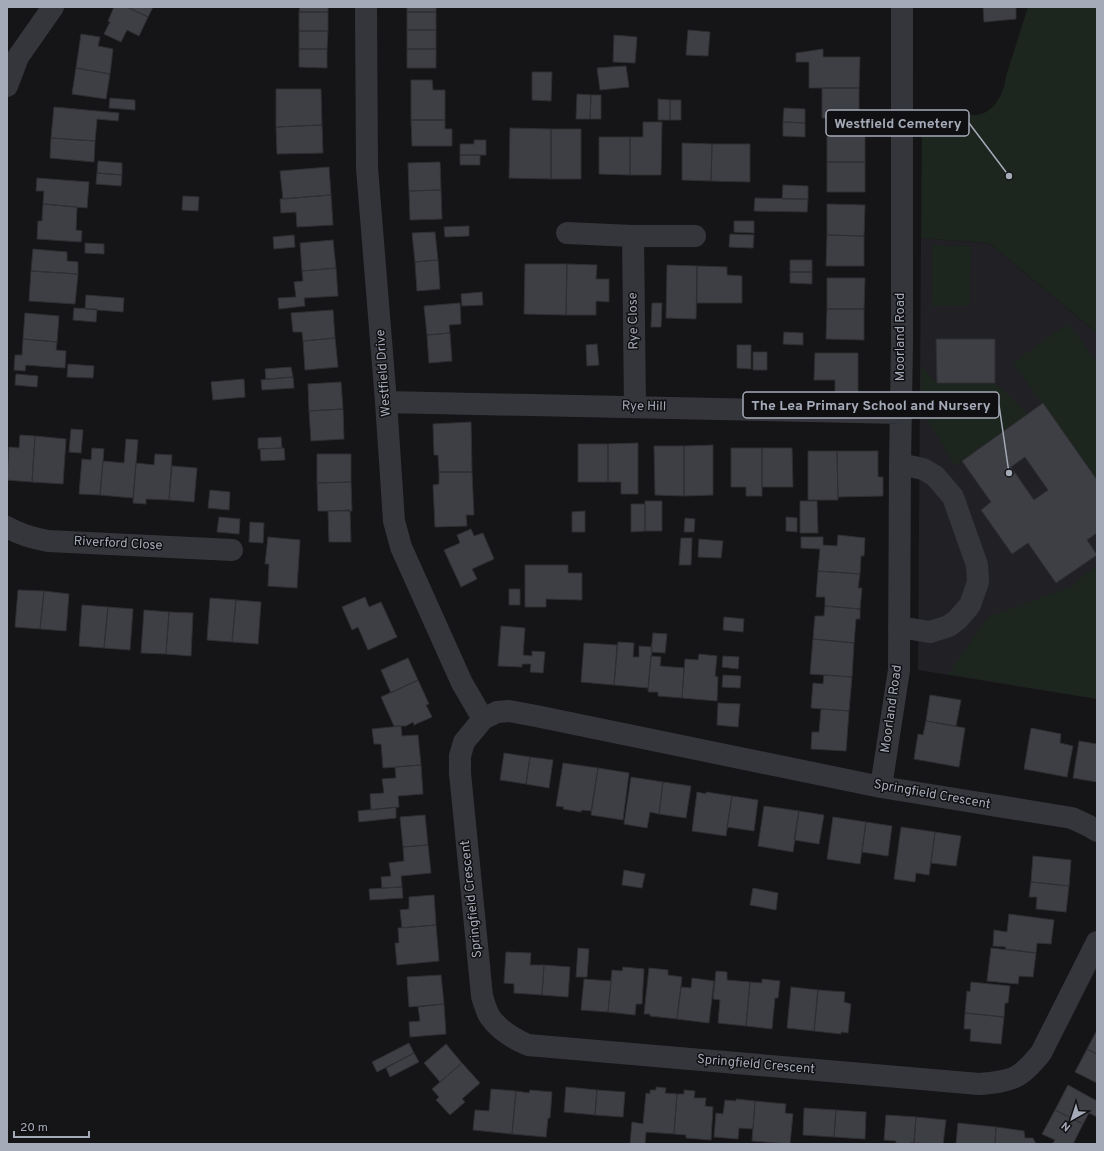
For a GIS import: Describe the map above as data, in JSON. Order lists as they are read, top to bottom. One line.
{"streets":{"street":["Rye Close","Moorland Road","Westfield Drive","Rye Hill","Riverford Close","Springfield Crescent"]},"crossings":[["Rye Close","Rye Hill"],["Moorland Road","Rye Hill"],["Moorland Road","Springfield Crescent"],["Westfield Drive","Rye Hill"],["Westfield Drive","Springfield Crescent"]],"places":["Westfield Cemetery","The Lea Primary School and Nursery"],"scale_bar":"20 m","north":"bottom left"}
